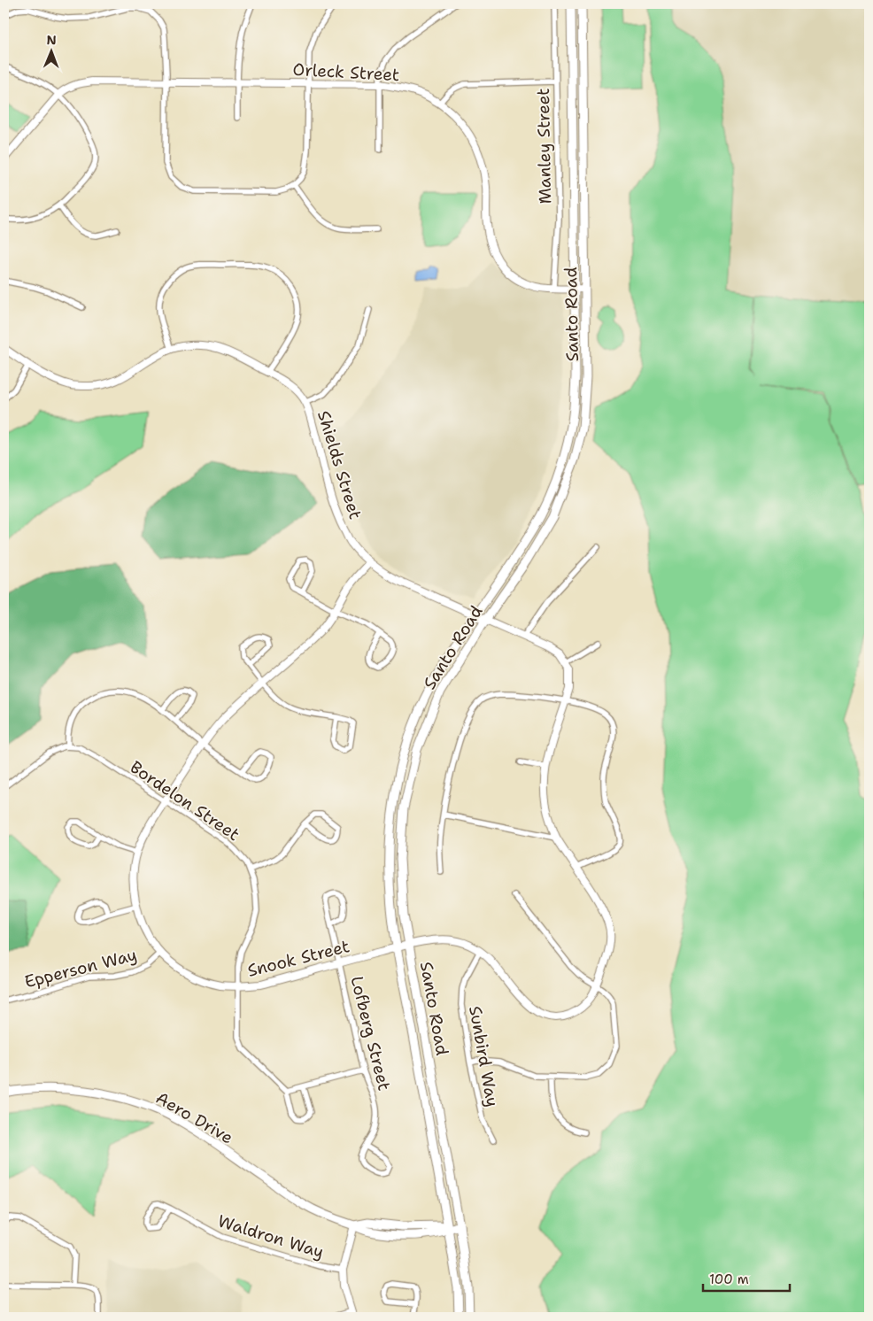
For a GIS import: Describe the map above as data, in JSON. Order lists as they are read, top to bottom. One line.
{"streets":{"main road":["Santo Road","Aero Drive"],"street":["Orleck Street","Manley Street","Shields Street","Bordelon Street","Snook Street","Epperson Way","Lofberg Street","Sunbird Way","Waldron Way"]},"crossings":[["Orleck Street","Manley Street"],["Orleck Street","Santo Road"],["Santo Road","Shields Street"],["Santo Road","Snook Street"],["Santo Road","Aero Drive"],["Shields Street","Snook Street"],["Bordelon Street","Snook Street"],["Snook Street","Epperson Way"],["Snook Street","Lofberg Street"],["Snook Street","Sunbird Way"]],"scale_bar":"100 m","north":"top"}
